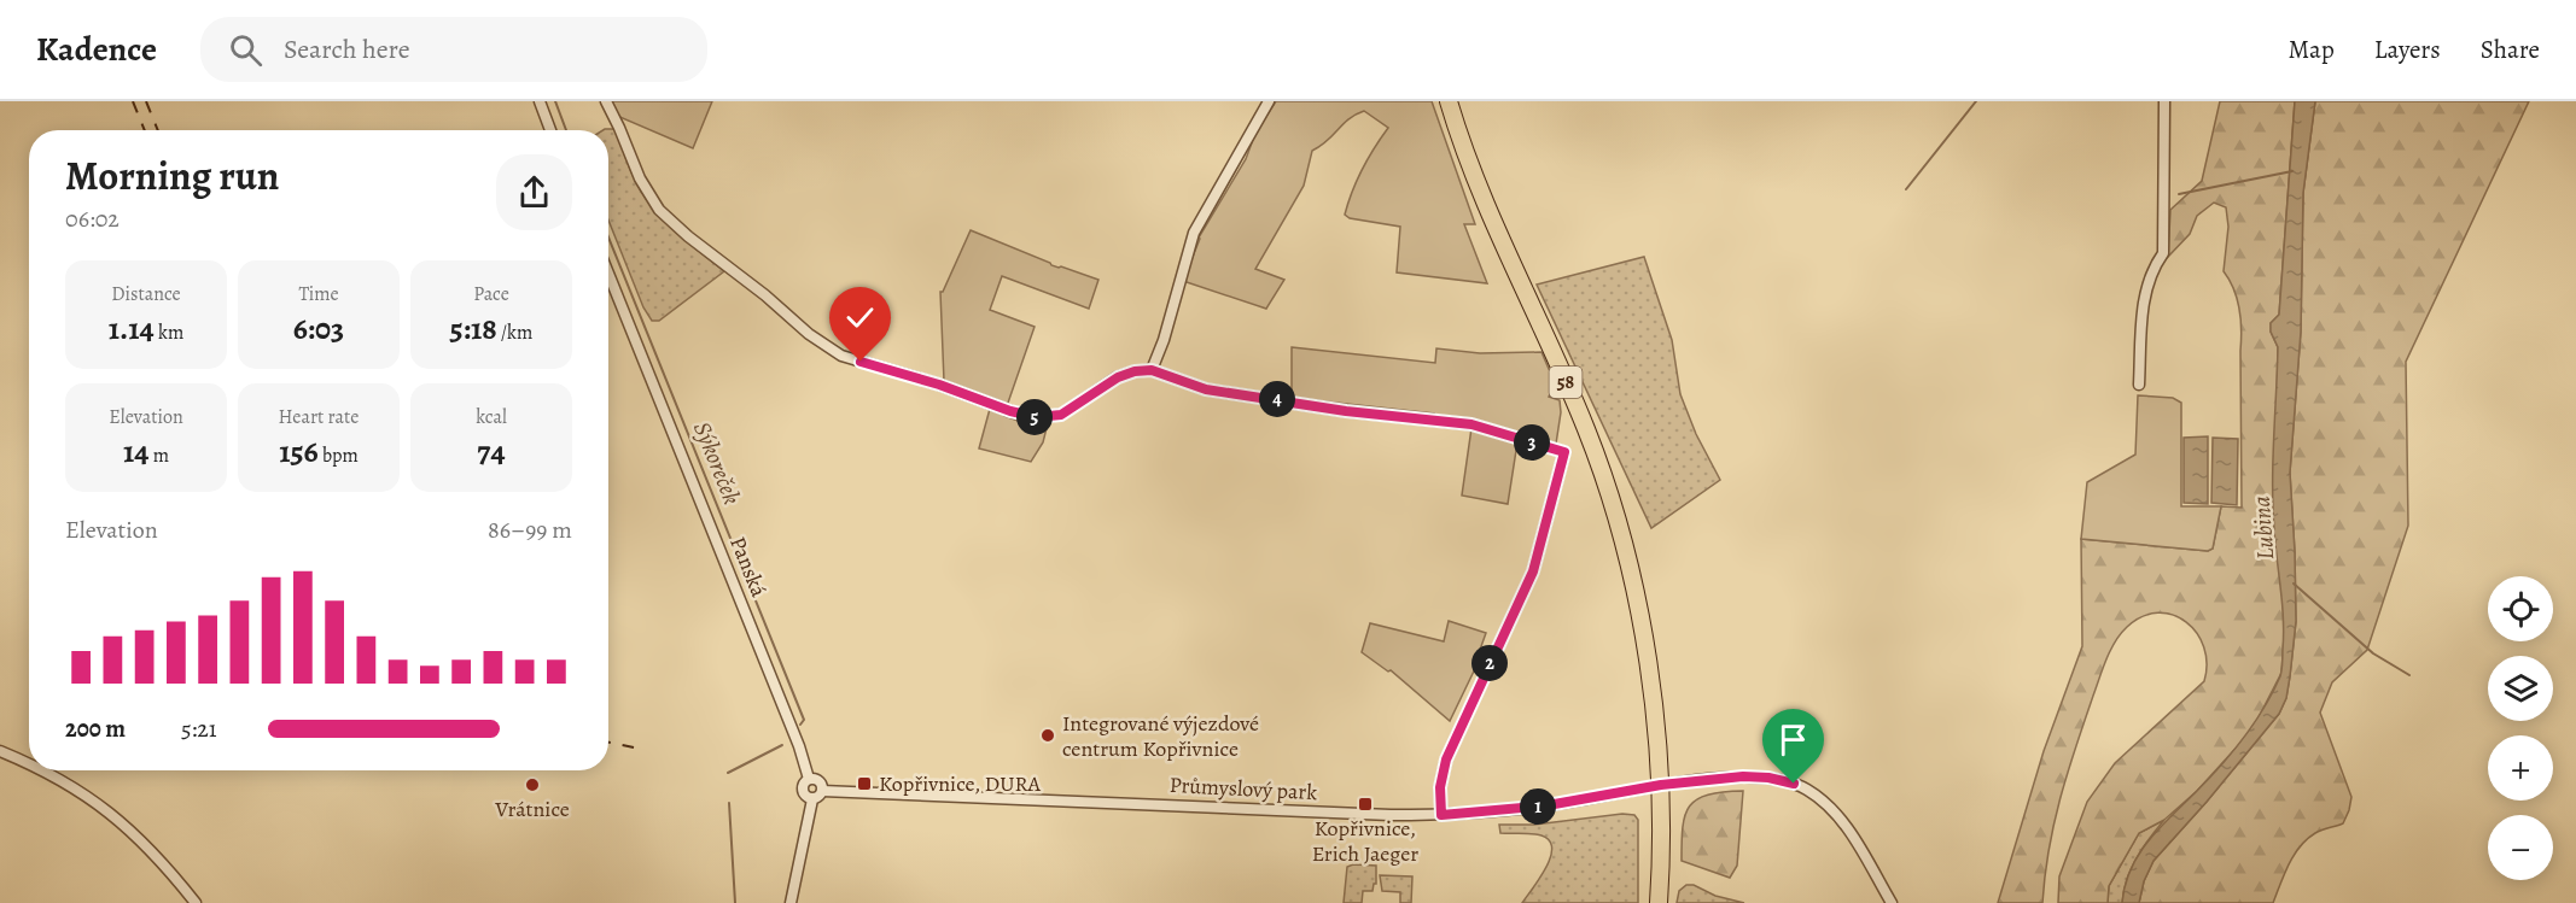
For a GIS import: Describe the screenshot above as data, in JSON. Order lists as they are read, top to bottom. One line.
{"streets":{"main road":["58"],"street":["Panská","Průmyslový park"]},"crossings":[["58","Průmyslový park"],["Panská","Průmyslový park"]],"water":["Sýkoreček","Lubina"],"places":{"other":["Integrované výjezdové centrum Kopřivnice","Vrátnice"],"transit":["Kopřivnice, DURA","Kopřivnice, Erich Jaeger"]},"page":{"header":"Kadence","search":"Search here","nav":["Map","Layers","Share"],"heading":["Morning run","06:02"],"stats":[["Distance","1.14 km"],["Time","6:03"],["Pace","5:18 /km"],["Elevation","14 m"],["Heart rate","156 bpm"],["kcal","74"]],"pins":["4","5","3","2","1"],"chart":["Elevation","86–99 m"],"map_buttons":["+","−"],"list":[{"name":"200 m","note":"5:21"}]}}
